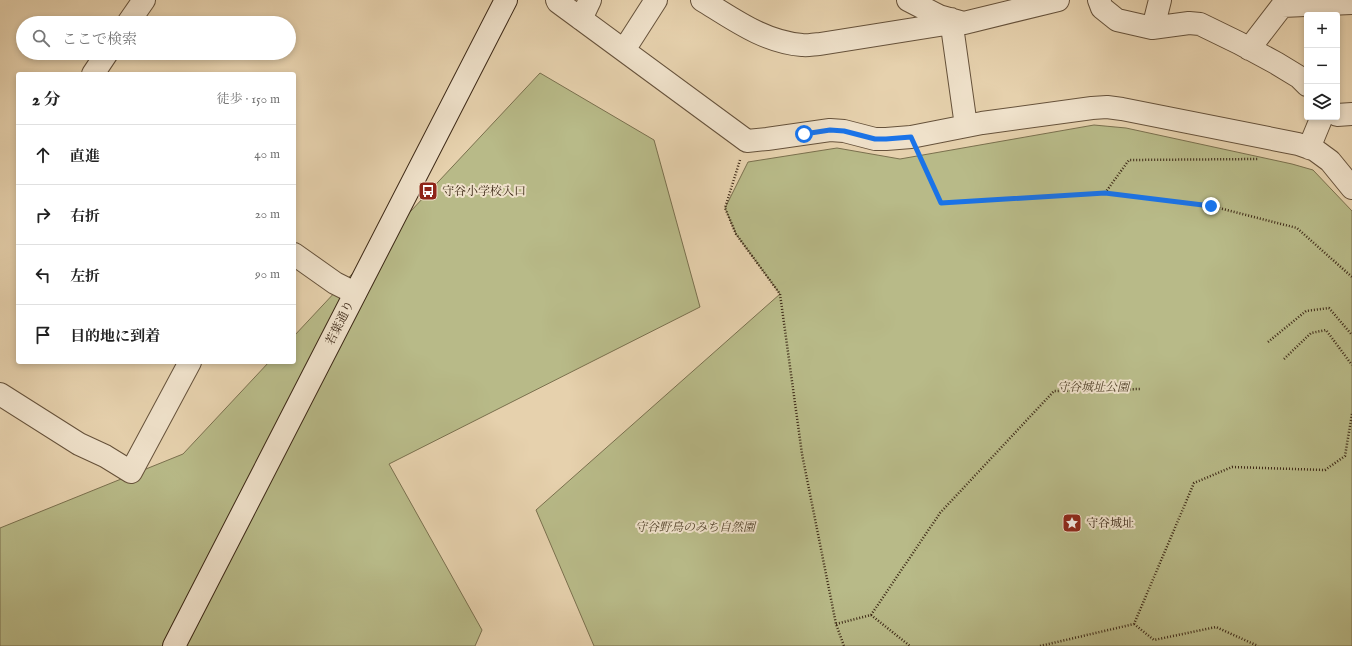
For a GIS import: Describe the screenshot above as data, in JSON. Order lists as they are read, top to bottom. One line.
{"streets":{"street":["若葉通り"]},"parks":["守谷城址公園","守谷野鳥のみち自然園"],"places":{"bus stop":["守谷小学校入口"],"place":["守谷城址"]},"page":{"map_buttons":["+","−"],"search":"ここで検索","heading":["2 分","徒歩 · 150 m"],"list":[["直進","40 m"],["右折","20 m"],["左折","90 m"],"目的地に到着"]}}
